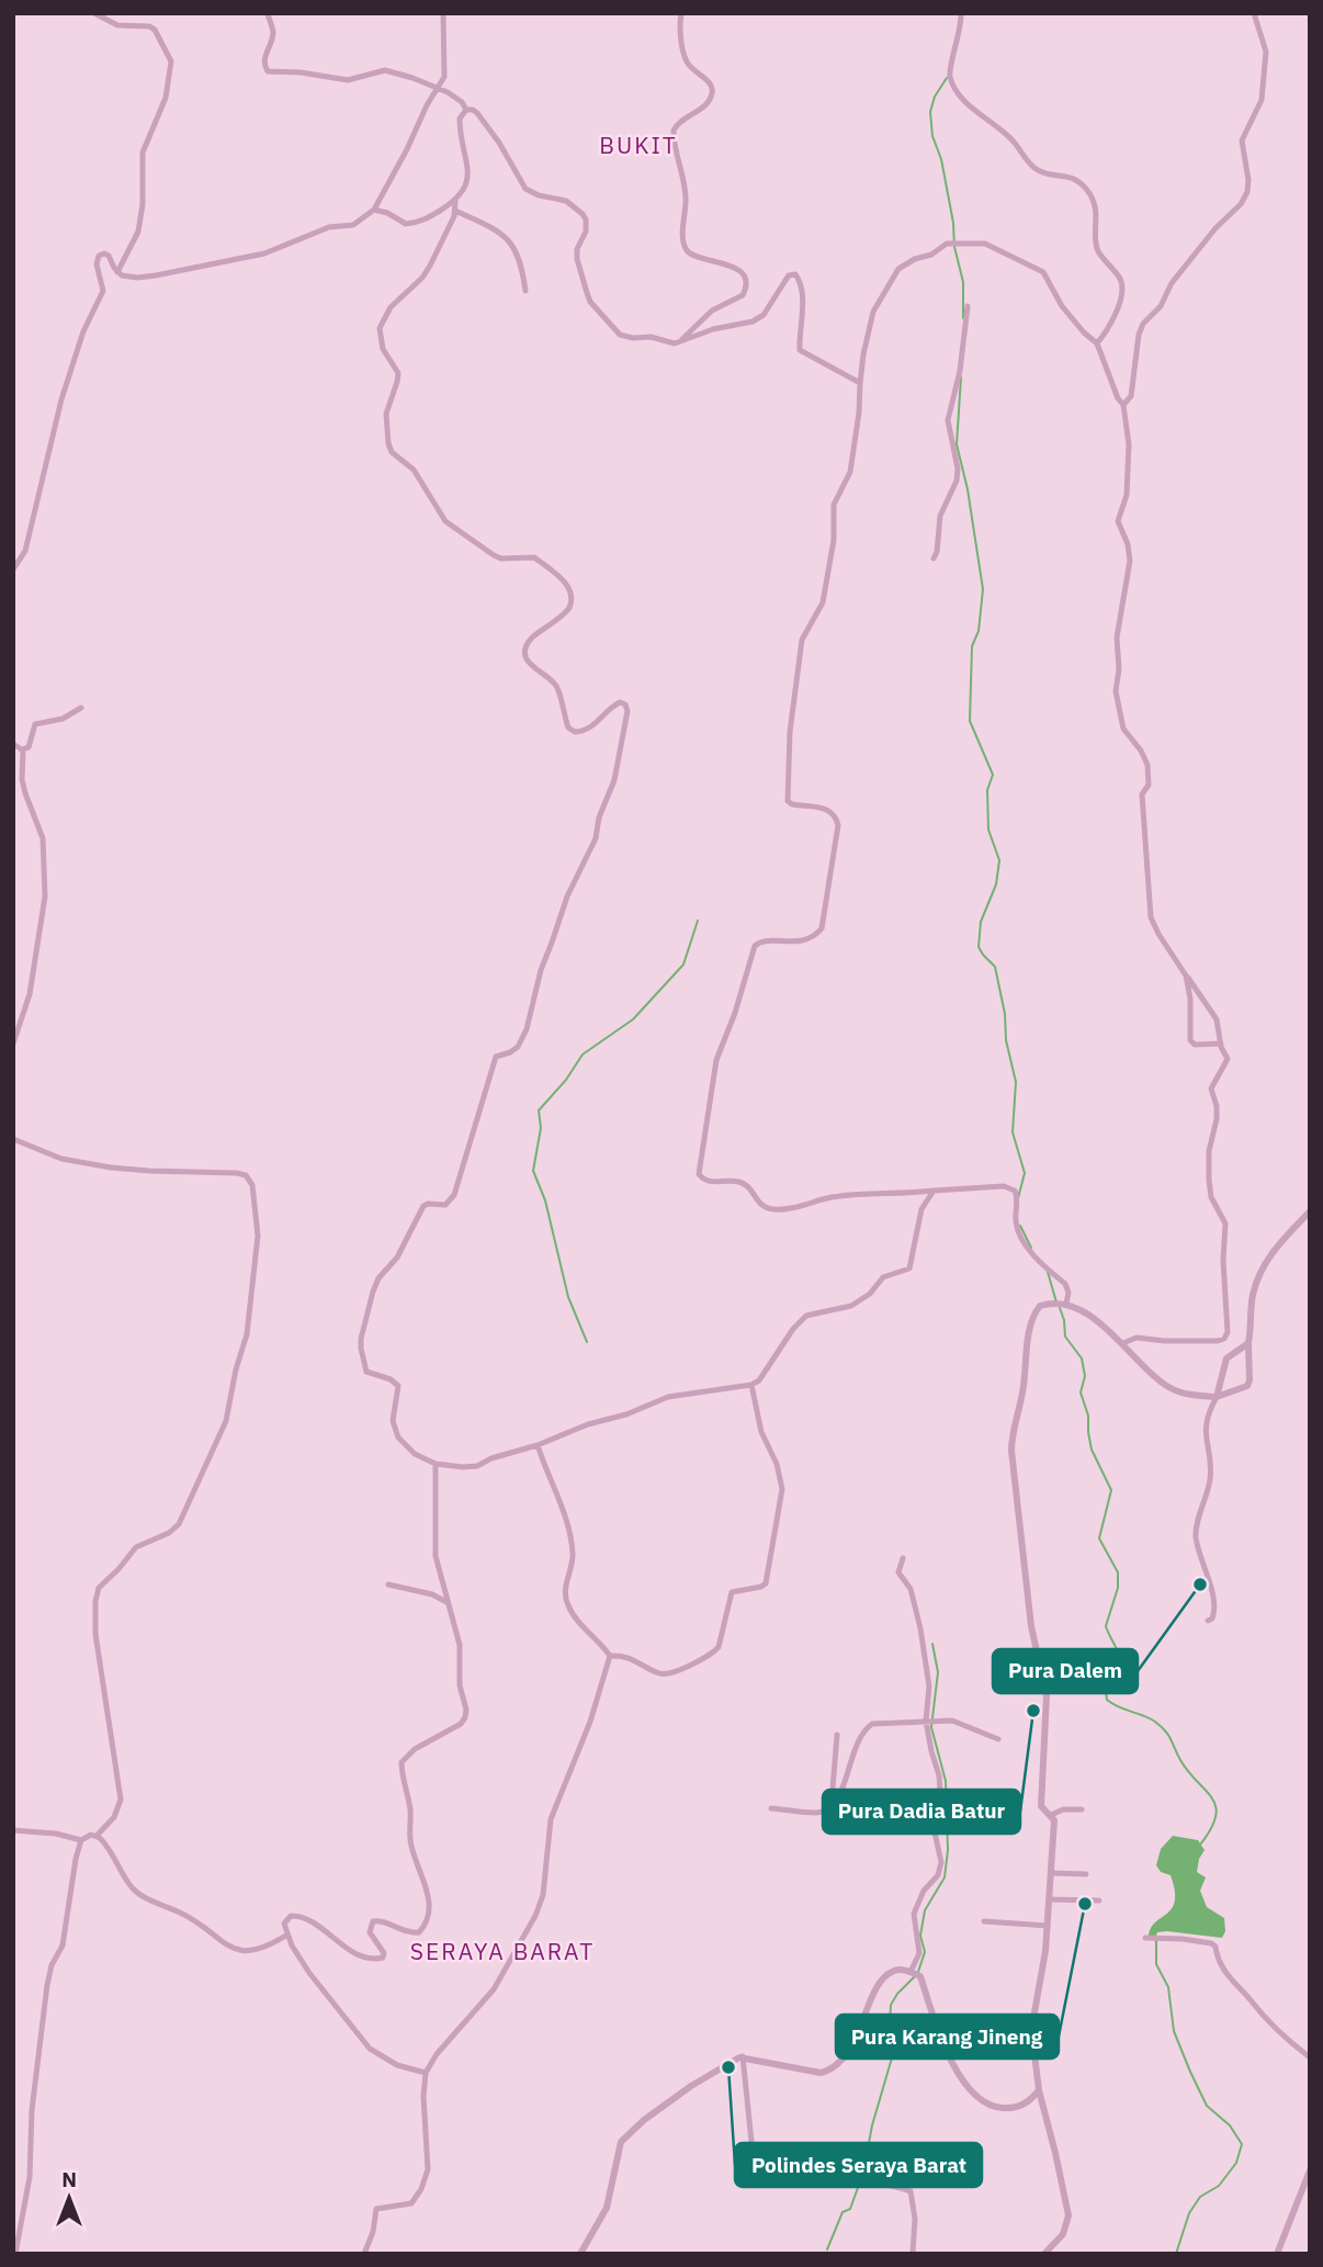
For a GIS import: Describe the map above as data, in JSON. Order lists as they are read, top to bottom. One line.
{"districts":["BUKIT","SERAYA BARAT"],"places":["Pura Dalem","Pura Dadia Batur","Pura Karang Jineng","Polindes Seraya Barat"],"north":"top"}
